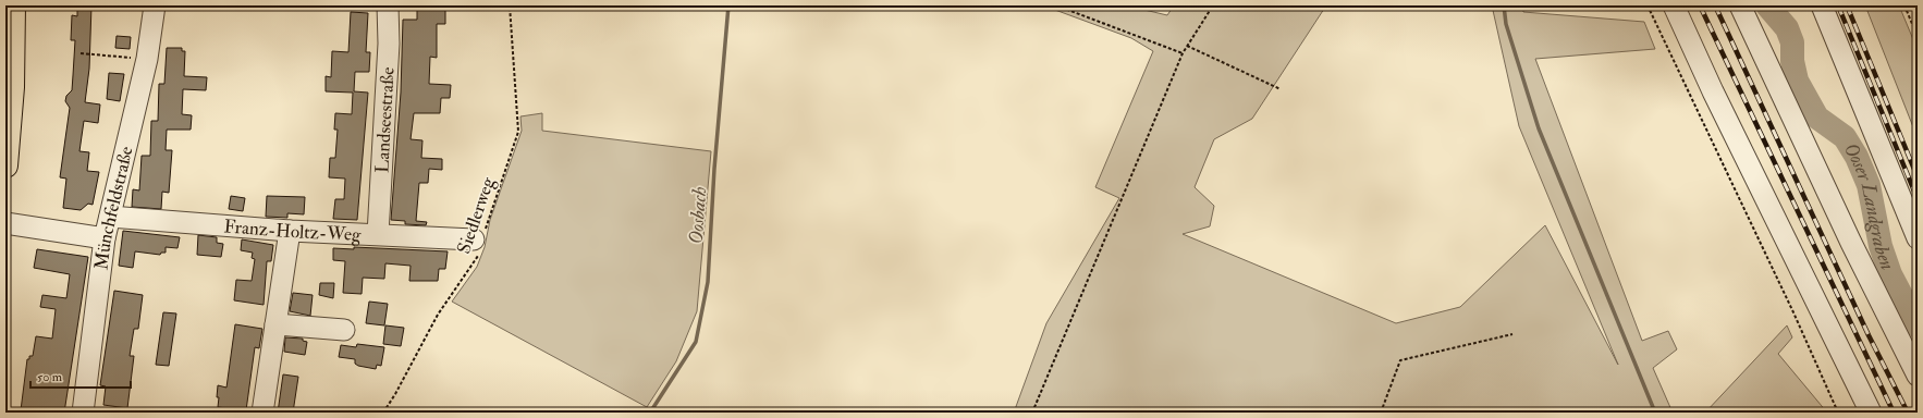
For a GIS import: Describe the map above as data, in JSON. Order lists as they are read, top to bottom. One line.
{"streets":{"street":["Landseestraße","Münchfeldstraße","Franz-Holtz-Weg"],"path":["Siedlerweg"]},"crossings":[["Landseestraße","Franz-Holtz-Weg"],["Münchfeldstraße","Franz-Holtz-Weg"],["Siedlerweg","Franz-Holtz-Weg"]],"water":["Ooser Landgraben","Oosbach"],"scale_bar":"50 m"}
